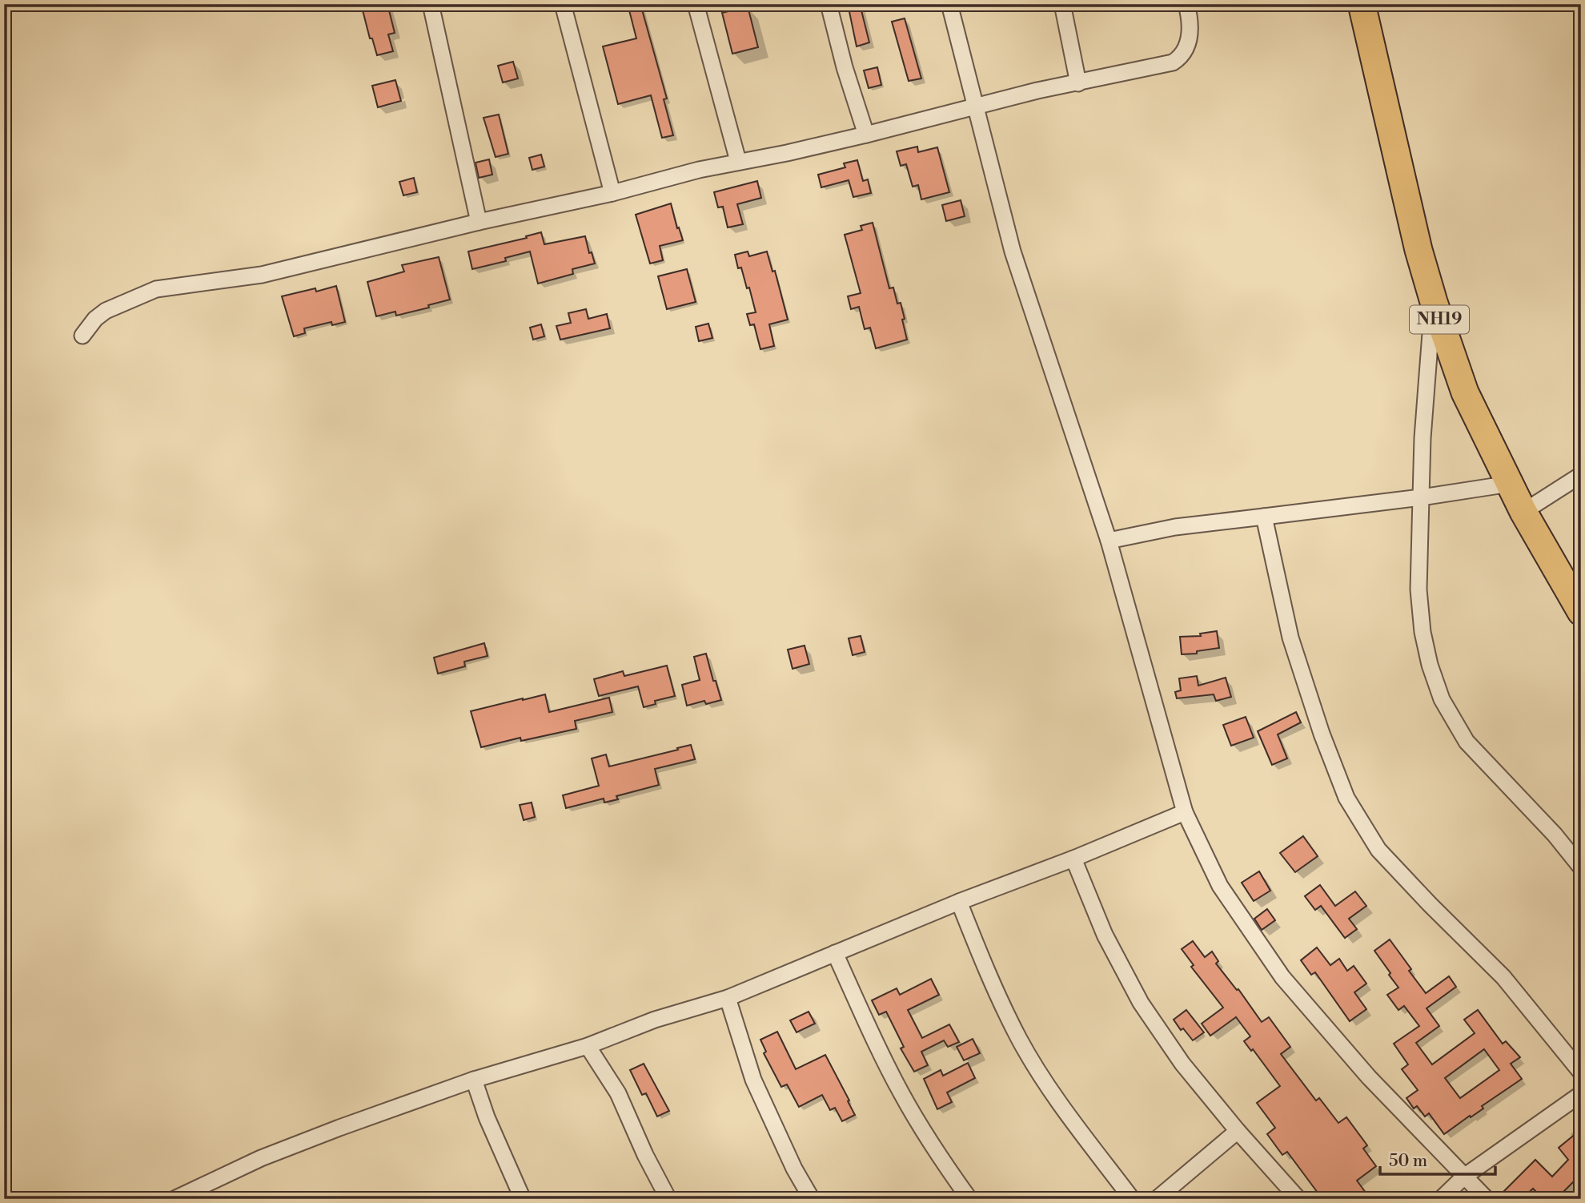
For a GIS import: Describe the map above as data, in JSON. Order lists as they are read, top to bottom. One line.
{"streets":{"highway":["NH19"]},"scale_bar":"50 m"}
